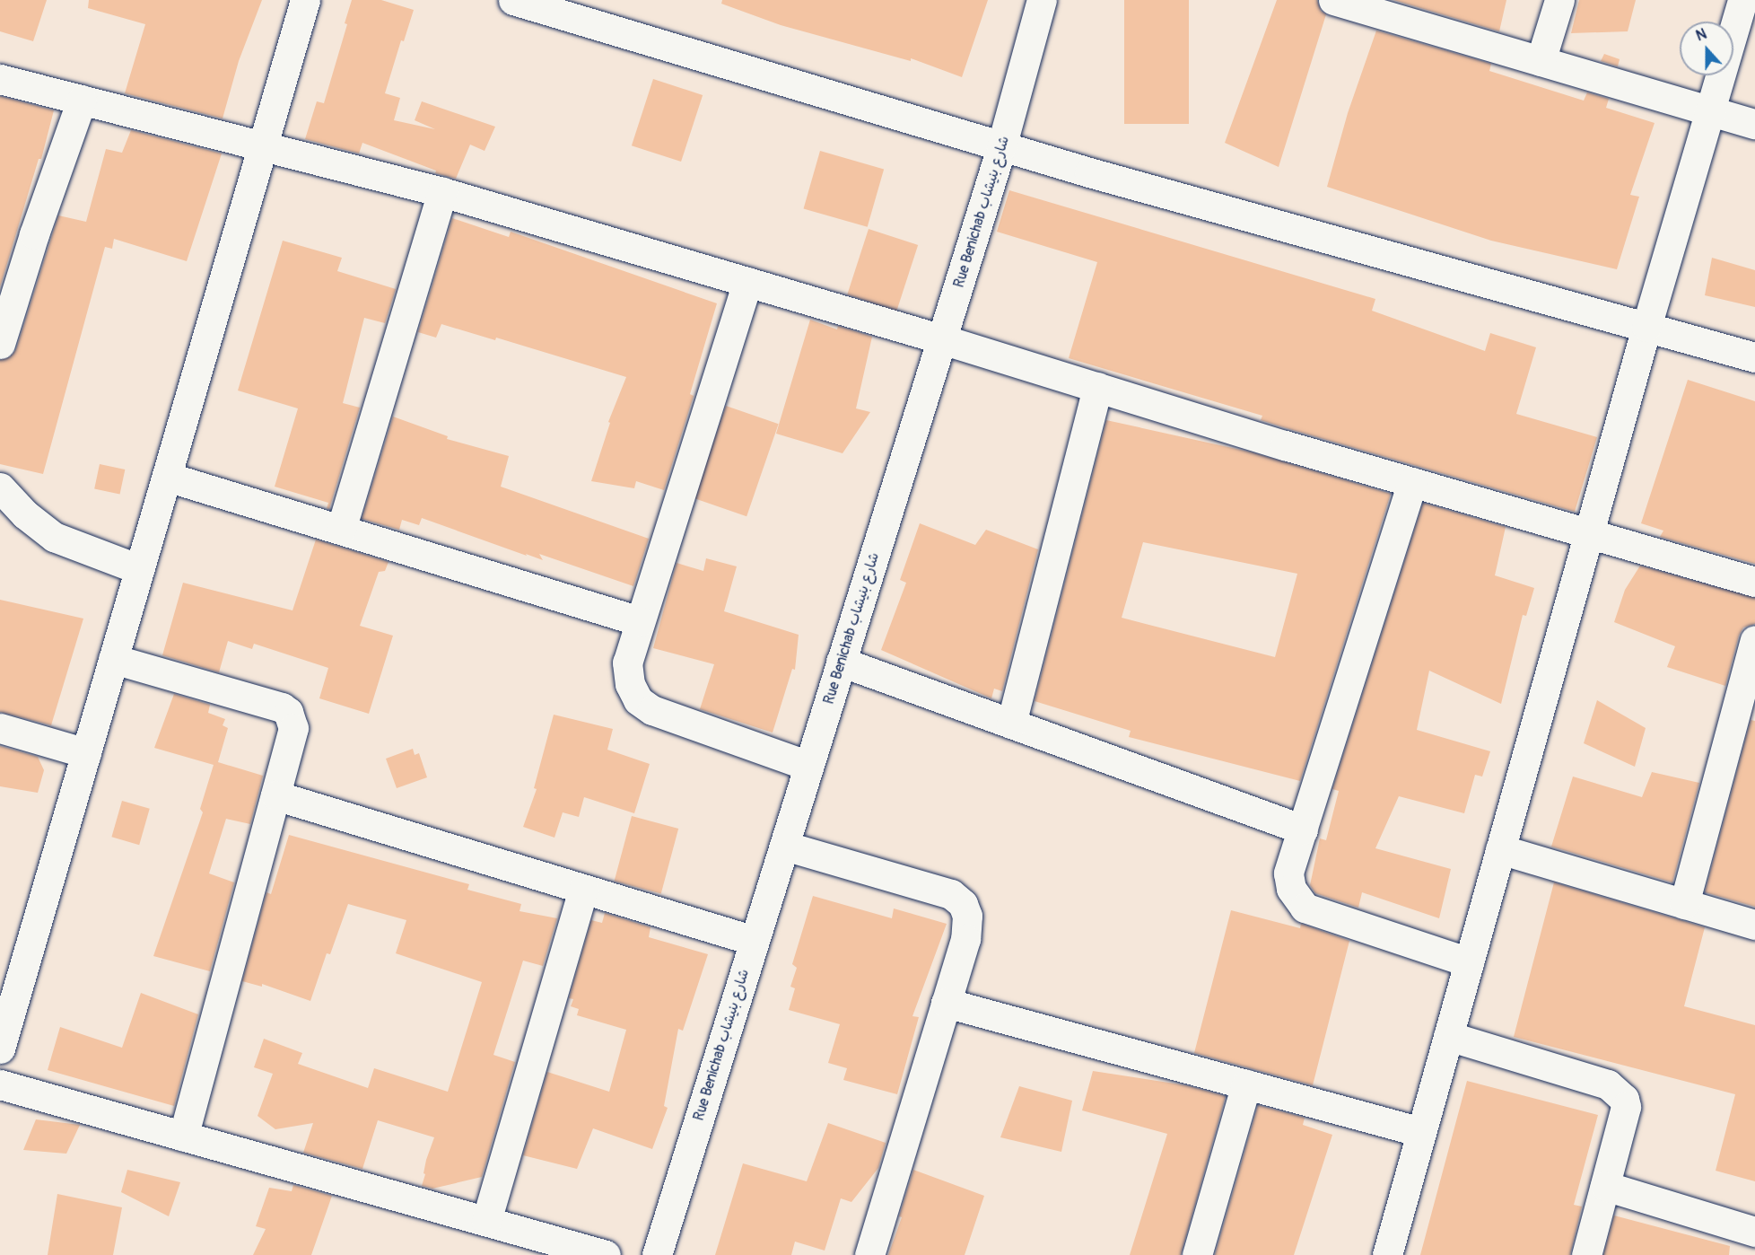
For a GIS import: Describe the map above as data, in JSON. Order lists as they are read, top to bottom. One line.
{"streets":{"street":["Rue Benichab شارع بنيشاب"]},"north":"top"}
